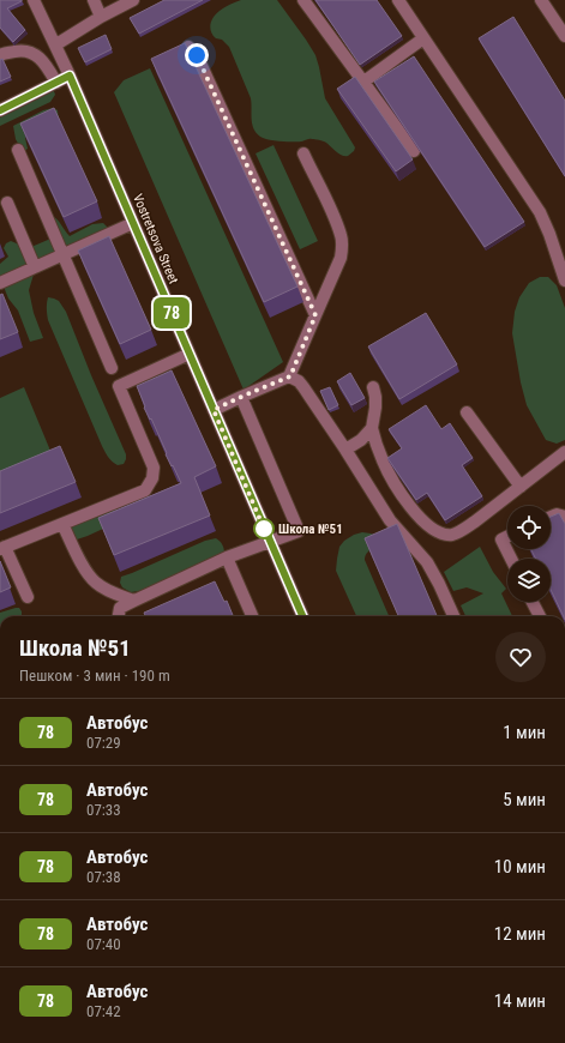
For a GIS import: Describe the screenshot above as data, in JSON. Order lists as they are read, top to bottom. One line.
{"streets":{"street":["Vostretsova Street"]},"places":["Школа №51"],"lines":["bus line 78"],"page":{"on_map":"78","heading":["Школа №51","Пешком · 3 мин · 190 m"],"list":[{"mark":"78","name":"Автобус","note":"07:29","value":"1 мин"},{"mark":"78","name":"Автобус","note":"07:33","value":"5 мин"},{"mark":"78","name":"Автобус","note":"07:38","value":"10 мин"},{"mark":"78","name":"Автобус","note":"07:40","value":"12 мин"},{"mark":"78","name":"Автобус","note":"07:42","value":"14 мин"}]}}
